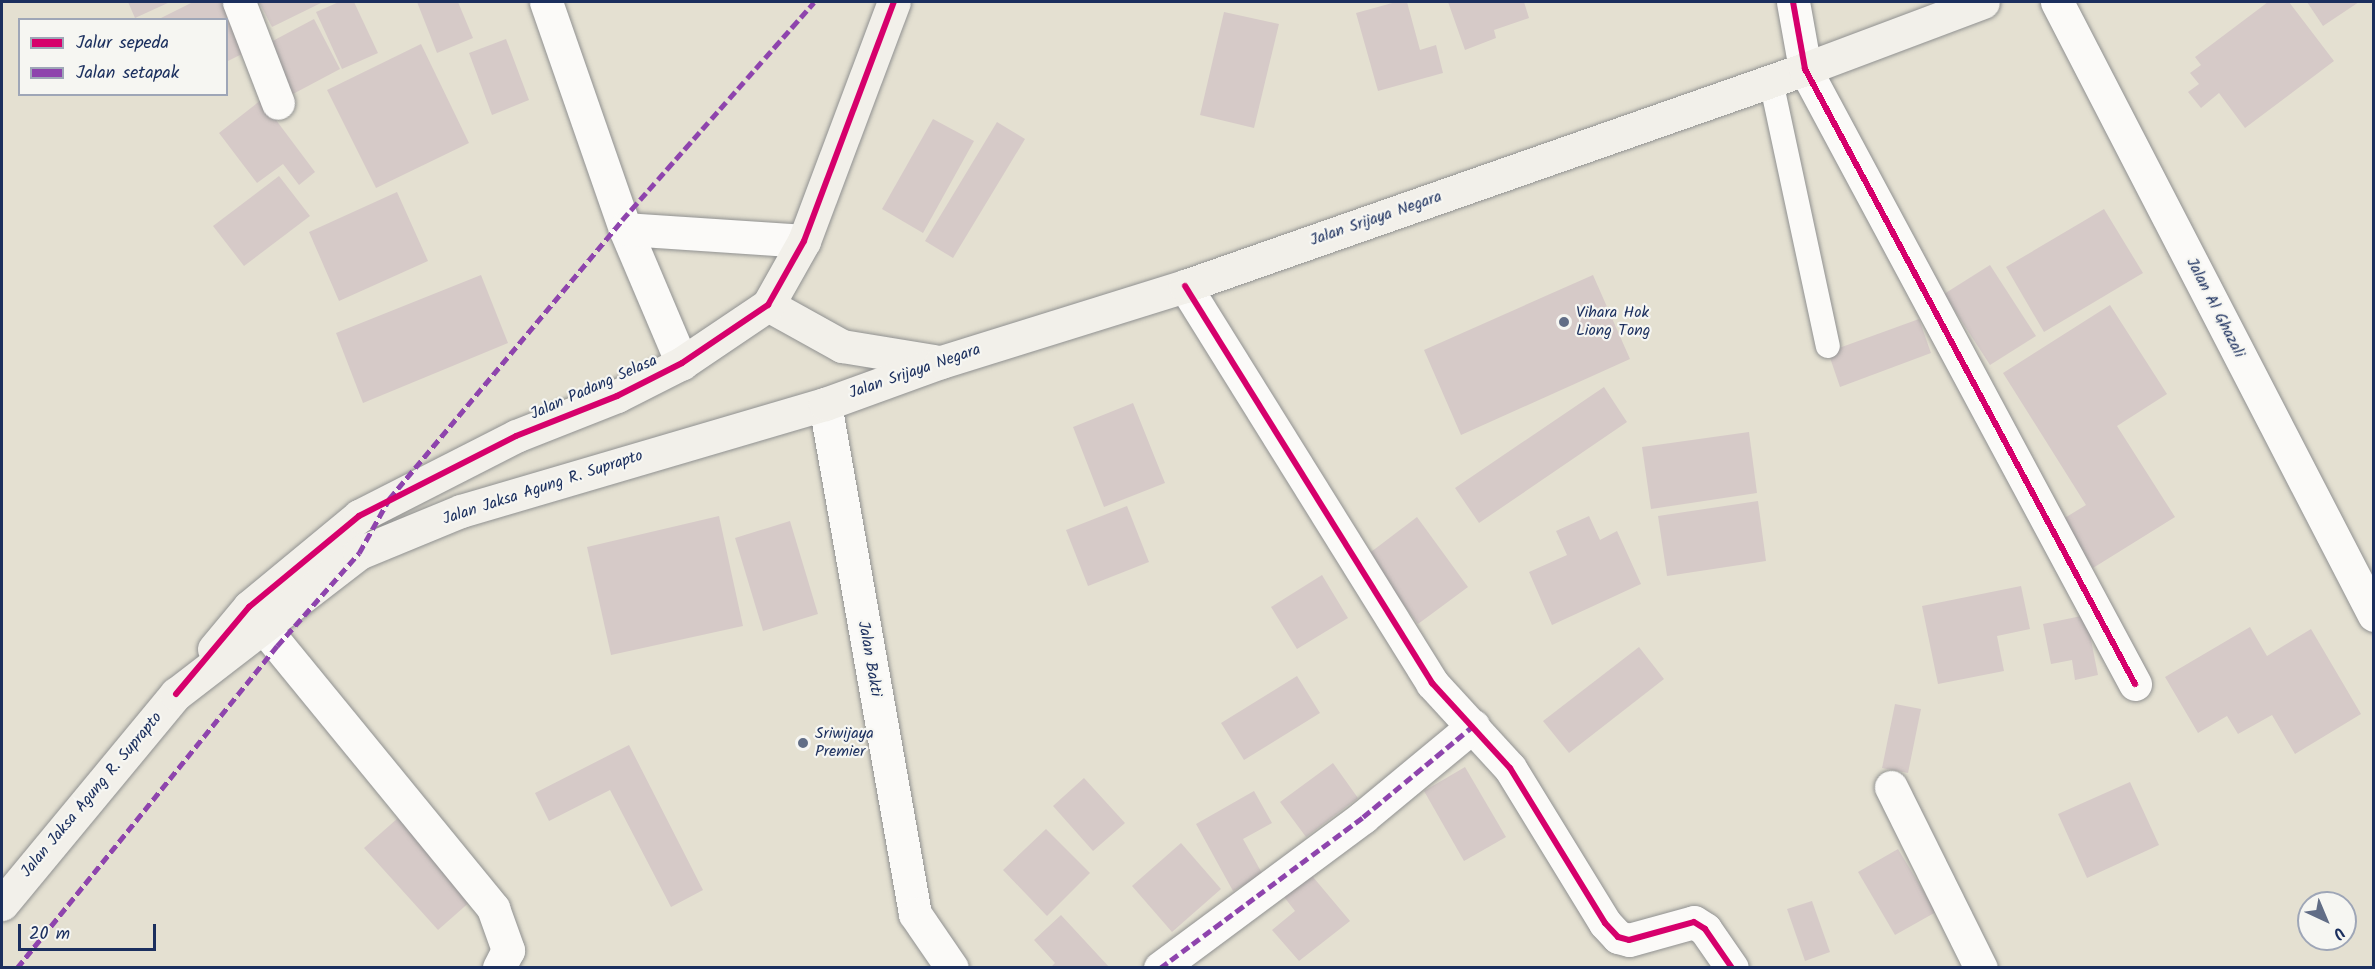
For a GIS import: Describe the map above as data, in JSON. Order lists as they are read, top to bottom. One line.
{"streets":{"main road":["Jalan Srijaya Negara","Jalan Padang Selasa","Jalan Jaksa Agung R. Suprapto"],"street":["Jalan Al Ghazali","Jalan Bakti"]},"crossings":[["Jalan Srijaya Negara","Jalan Jaksa Agung R. Suprapto"],["Jalan Srijaya Negara","Jalan Bakti"],["Jalan Padang Selasa","Jalan Jaksa Agung R. Suprapto"]],"places":["Vihara Hok Liong Tong","Sriwijaya Premier"],"legend":["Jalur sepeda","Jalan setapak"],"scale_bar":"20 m","north":"bottom right"}
